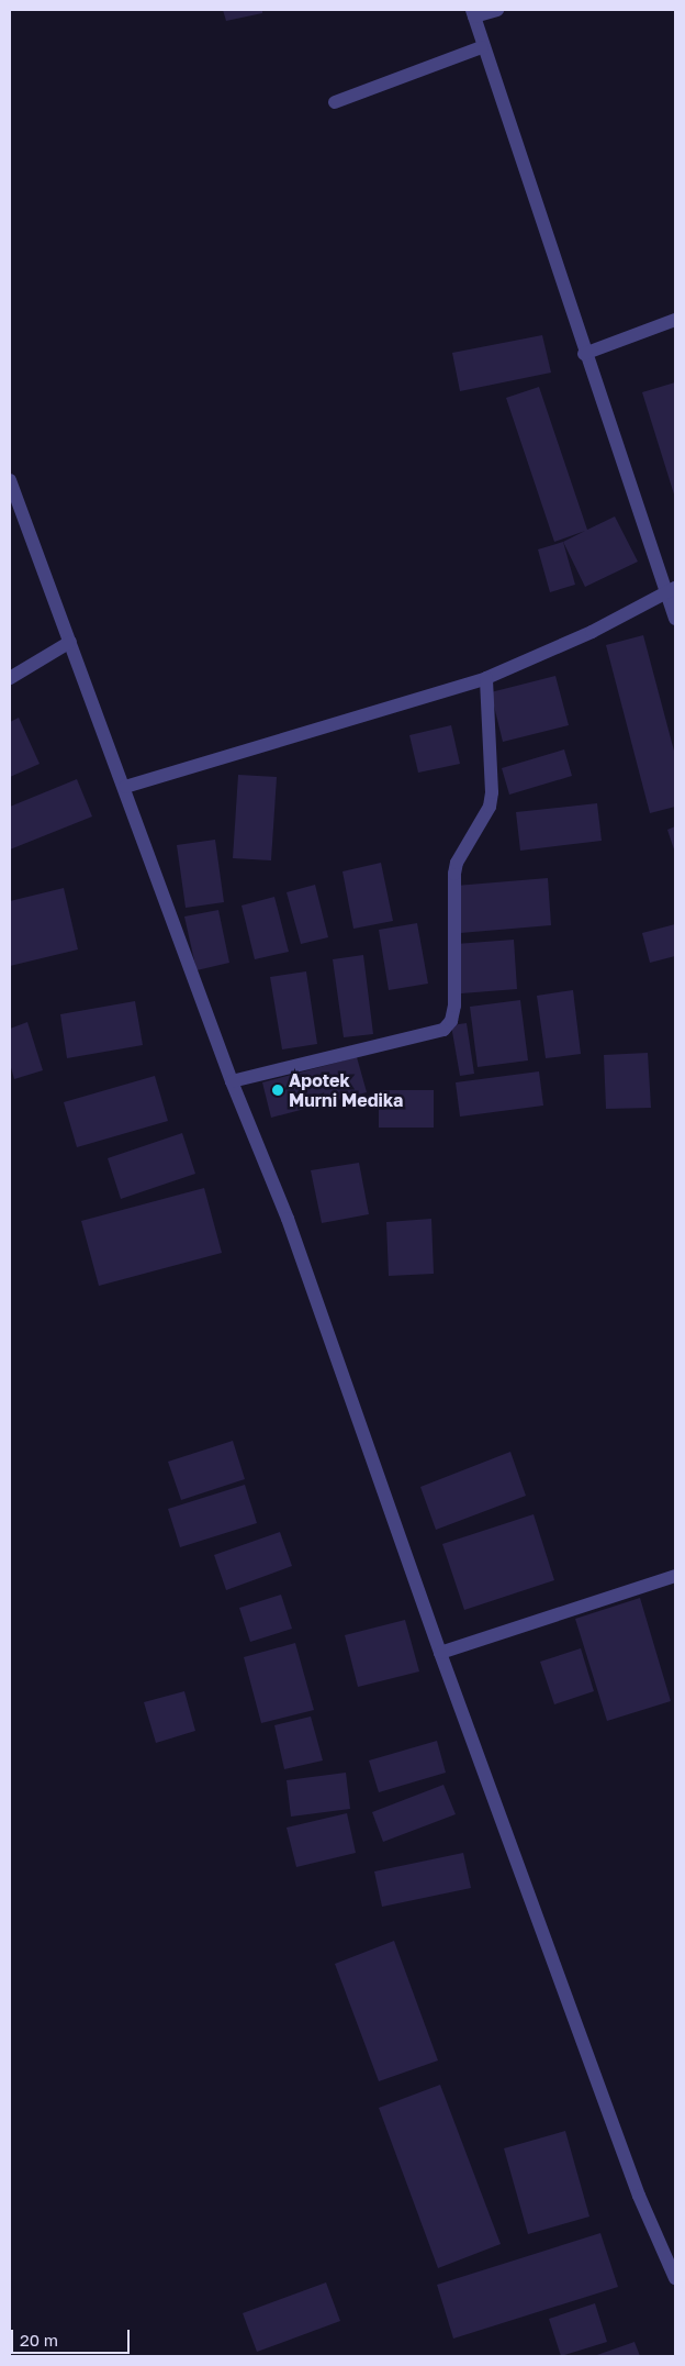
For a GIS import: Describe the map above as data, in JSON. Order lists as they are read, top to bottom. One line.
{"places":["Apotek Murni Medika"],"scale_bar":"20 m"}
